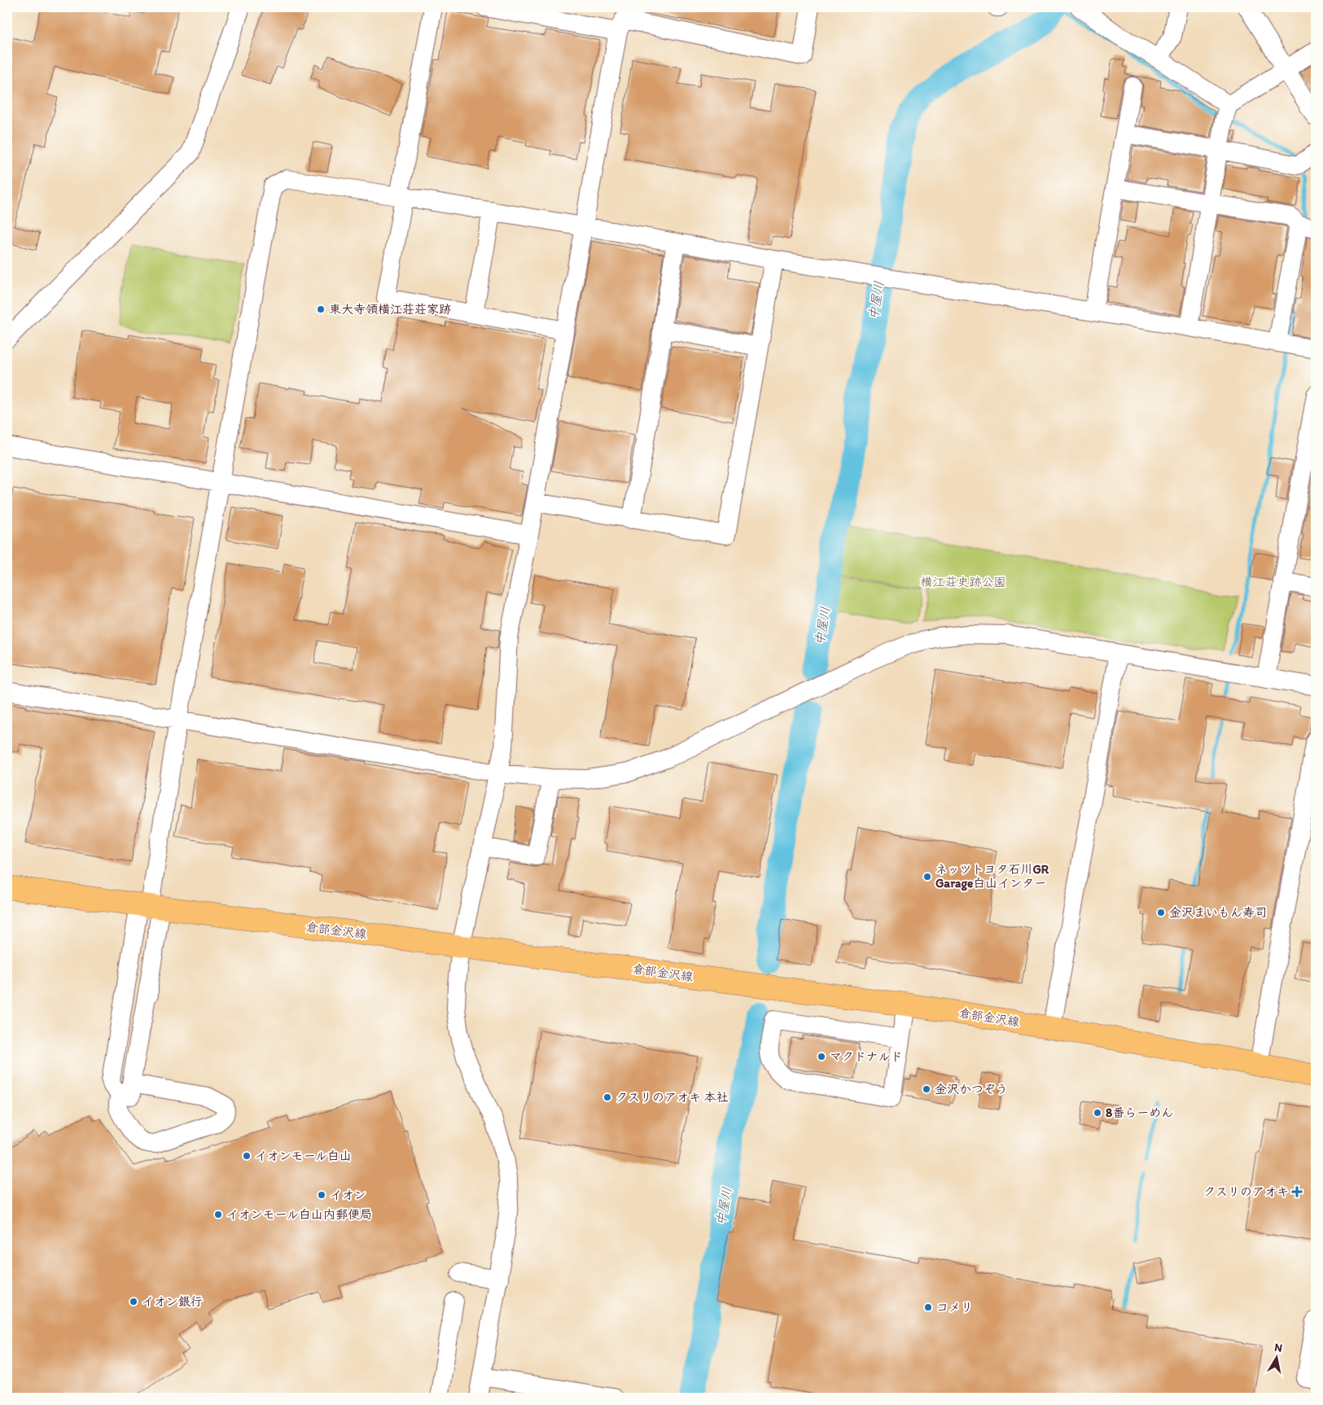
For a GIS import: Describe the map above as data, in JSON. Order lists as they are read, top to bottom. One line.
{"streets":{"main road":["倉部金沢線"]},"water":["中屋川"],"parks":["横江荘史跡公園"],"places":{"other":["東大寺領横江荘荘家跡","ネッツトヨタ石川GR Garage白山インター","金沢まいもん寿司","マクドナルド","金沢かつぞう","クスリのアオキ 本社","8番らーめん","イオンモール白山","イオン","イオンモール白山内郵便局","イオン銀行","コメリ"],"health":["クスリのアオキ"]},"north":"top"}
